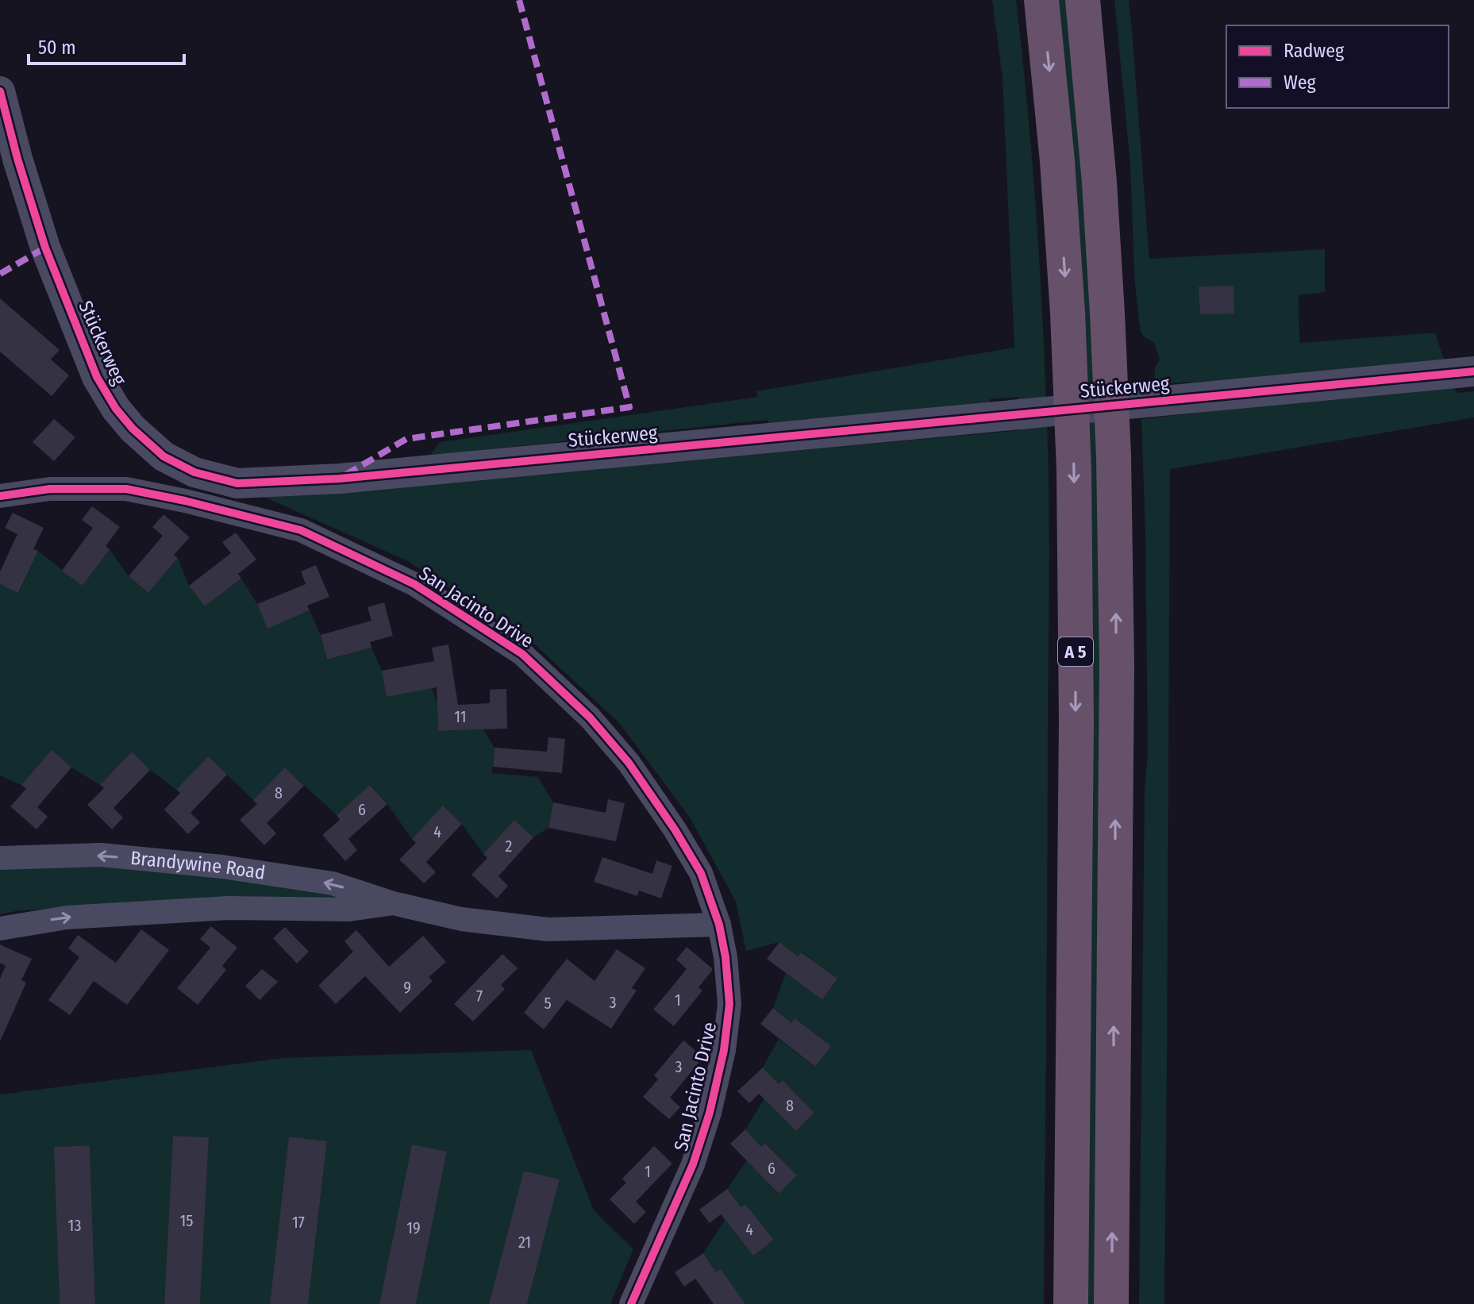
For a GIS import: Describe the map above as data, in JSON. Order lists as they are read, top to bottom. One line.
{"streets":{"highway":["A 5"],"street":["Stückerweg","San Jacinto Drive","Brandywine Road"]},"crossings":[["San Jacinto Drive","Brandywine Road"]],"house_numbers":["11","8","6","4","2","9","7","1","3","5","3","8","6","1","15","17","13","19","4","21"],"legend":["Radweg","Weg"],"scale_bar":"50 m"}
